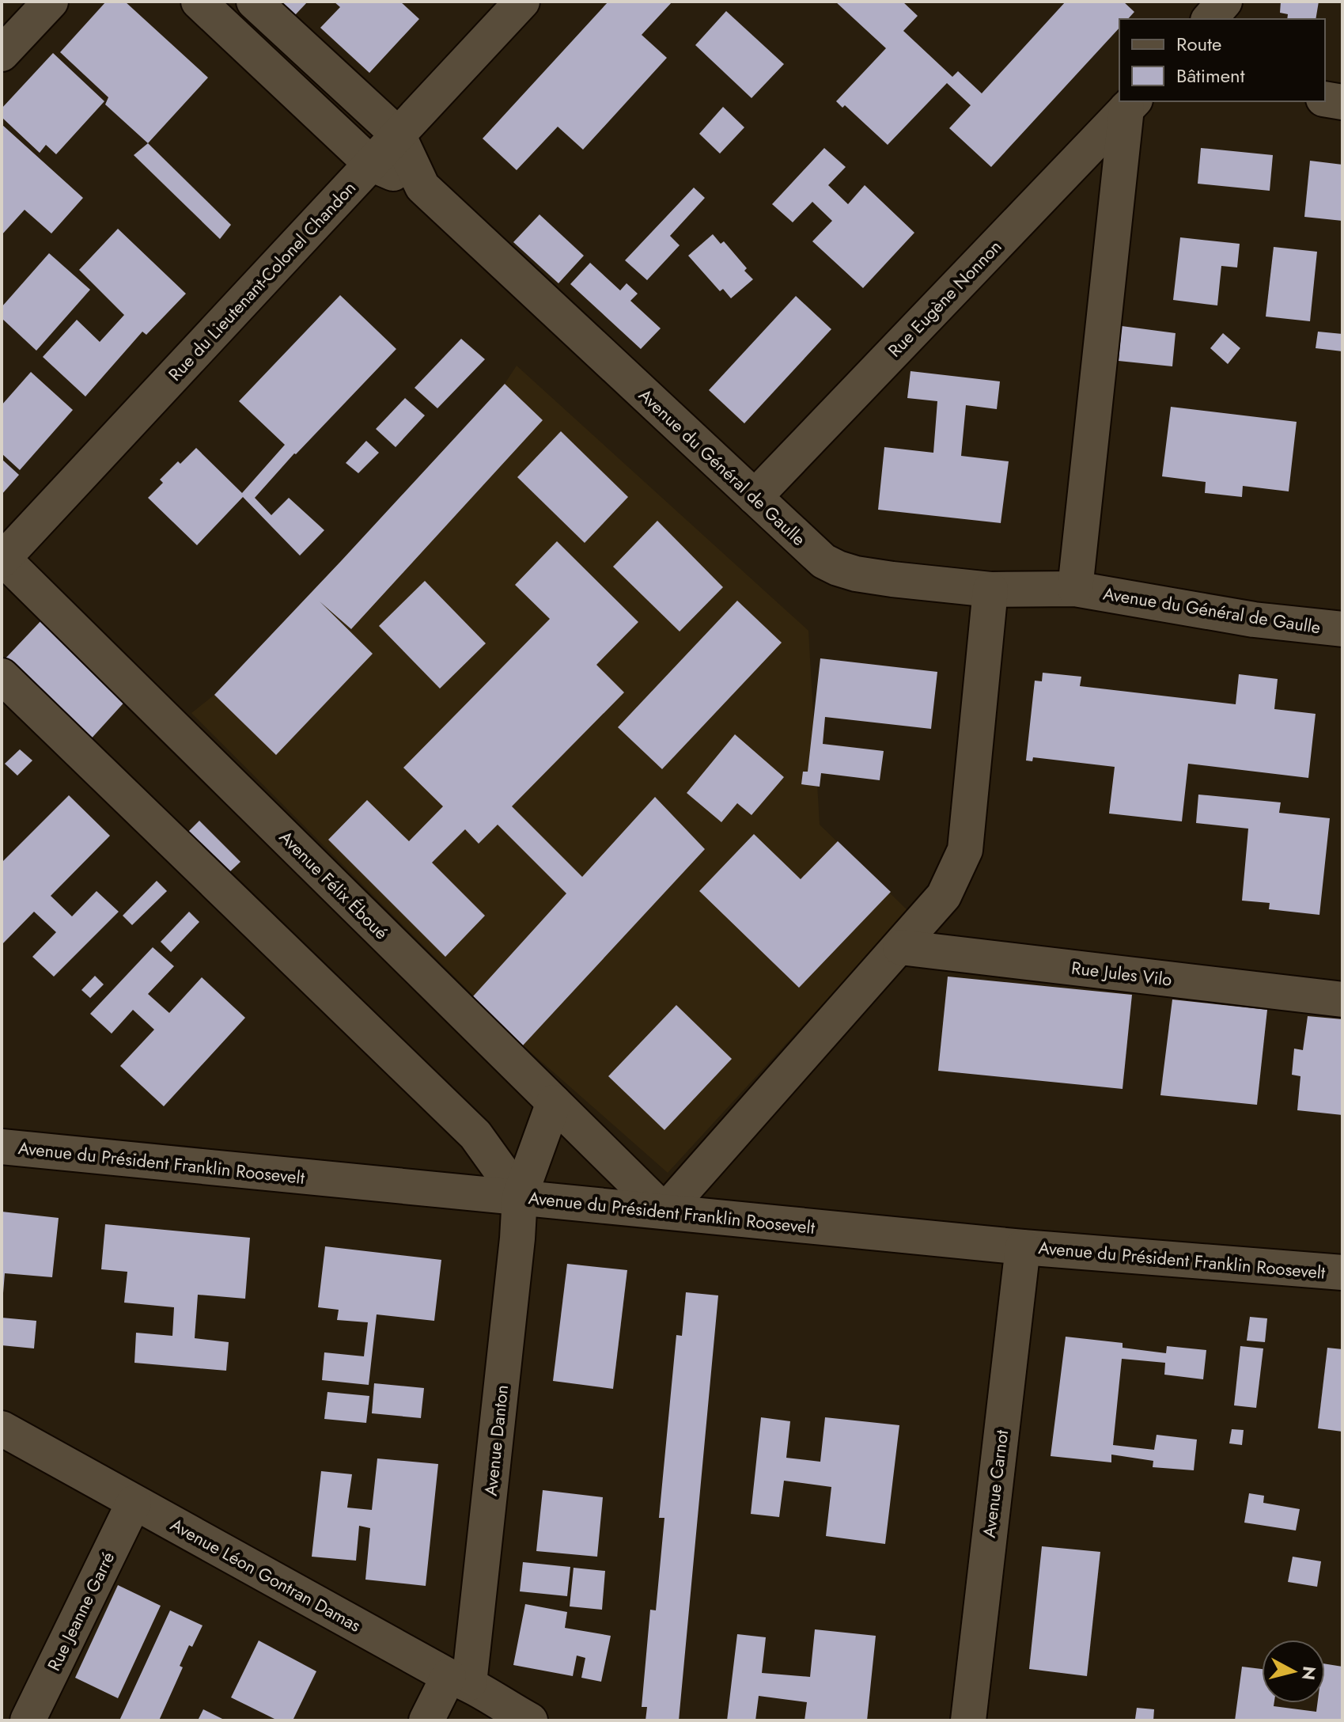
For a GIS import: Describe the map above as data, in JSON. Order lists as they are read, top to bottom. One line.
{"streets":{"street":["Rue du Lieutenant-Colonel Chandon","Rue Eugène Nonnon","Avenue du Général de Gaulle","Avenue Félix Éboué","Rue Jules Vilo","Avenue du Président Franklin Roosevelt","Avenue Danton","Avenue Carnot","Avenue Léon Gontran Damas","Rue Jeanne Garré"]},"crossings":[["Rue du Lieutenant-Colonel Chandon","Avenue du Général de Gaulle"],["Rue du Lieutenant-Colonel Chandon","Avenue Félix Éboué"],["Rue Eugène Nonnon","Avenue du Général de Gaulle"],["Avenue Félix Éboué","Avenue du Président Franklin Roosevelt"],["Avenue Félix Éboué","Avenue Danton"],["Avenue du Président Franklin Roosevelt","Avenue Danton"],["Avenue du Président Franklin Roosevelt","Avenue Carnot"],["Avenue Danton","Avenue Léon Gontran Damas"],["Avenue Léon Gontran Damas","Rue Jeanne Garré"]],"legend":["Route","Bâtiment"],"north":"right"}
